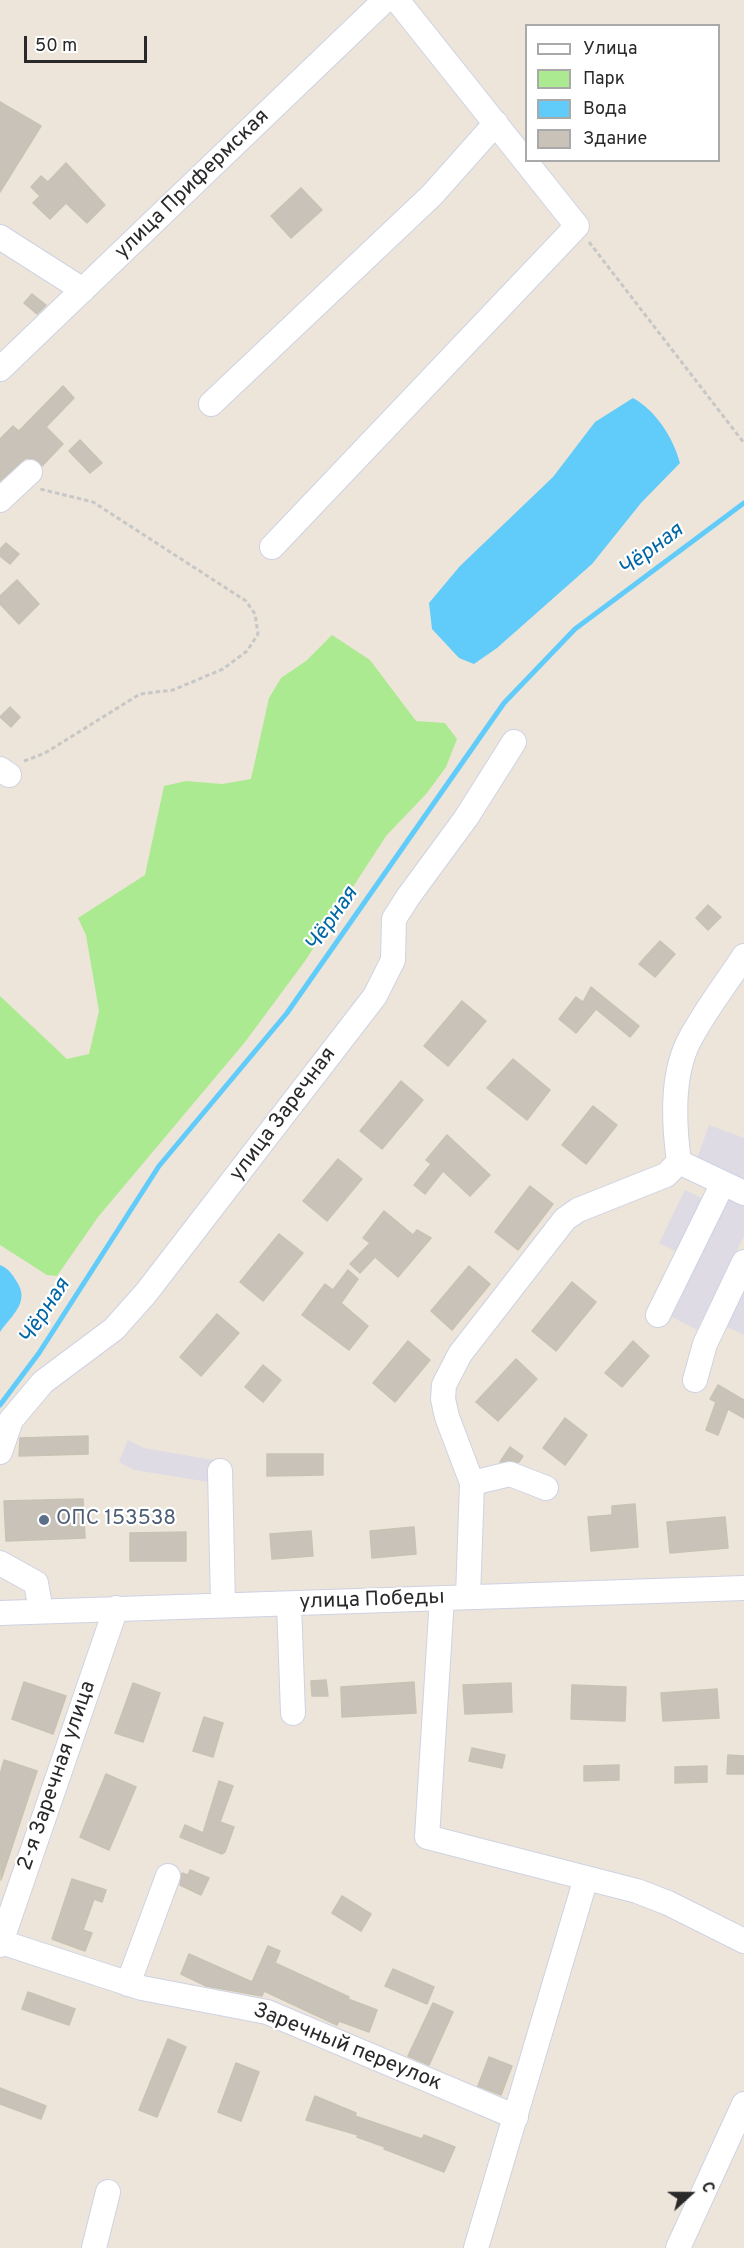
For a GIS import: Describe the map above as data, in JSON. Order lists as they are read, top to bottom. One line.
{"streets":{"street":["улица Прифермская","улица Заречная","улица Победы","2-я Заречная улица","Заречный переулок"]},"crossings":[["улица Победы","2-я Заречная улица"],["2-я Заречная улица","Заречный переулок"]],"water":["Чёрная"],"places":["ОПС 153538"],"legend":["Улица","Парк","Вода","Здание"],"scale_bar":"50 m","north":"right"}
